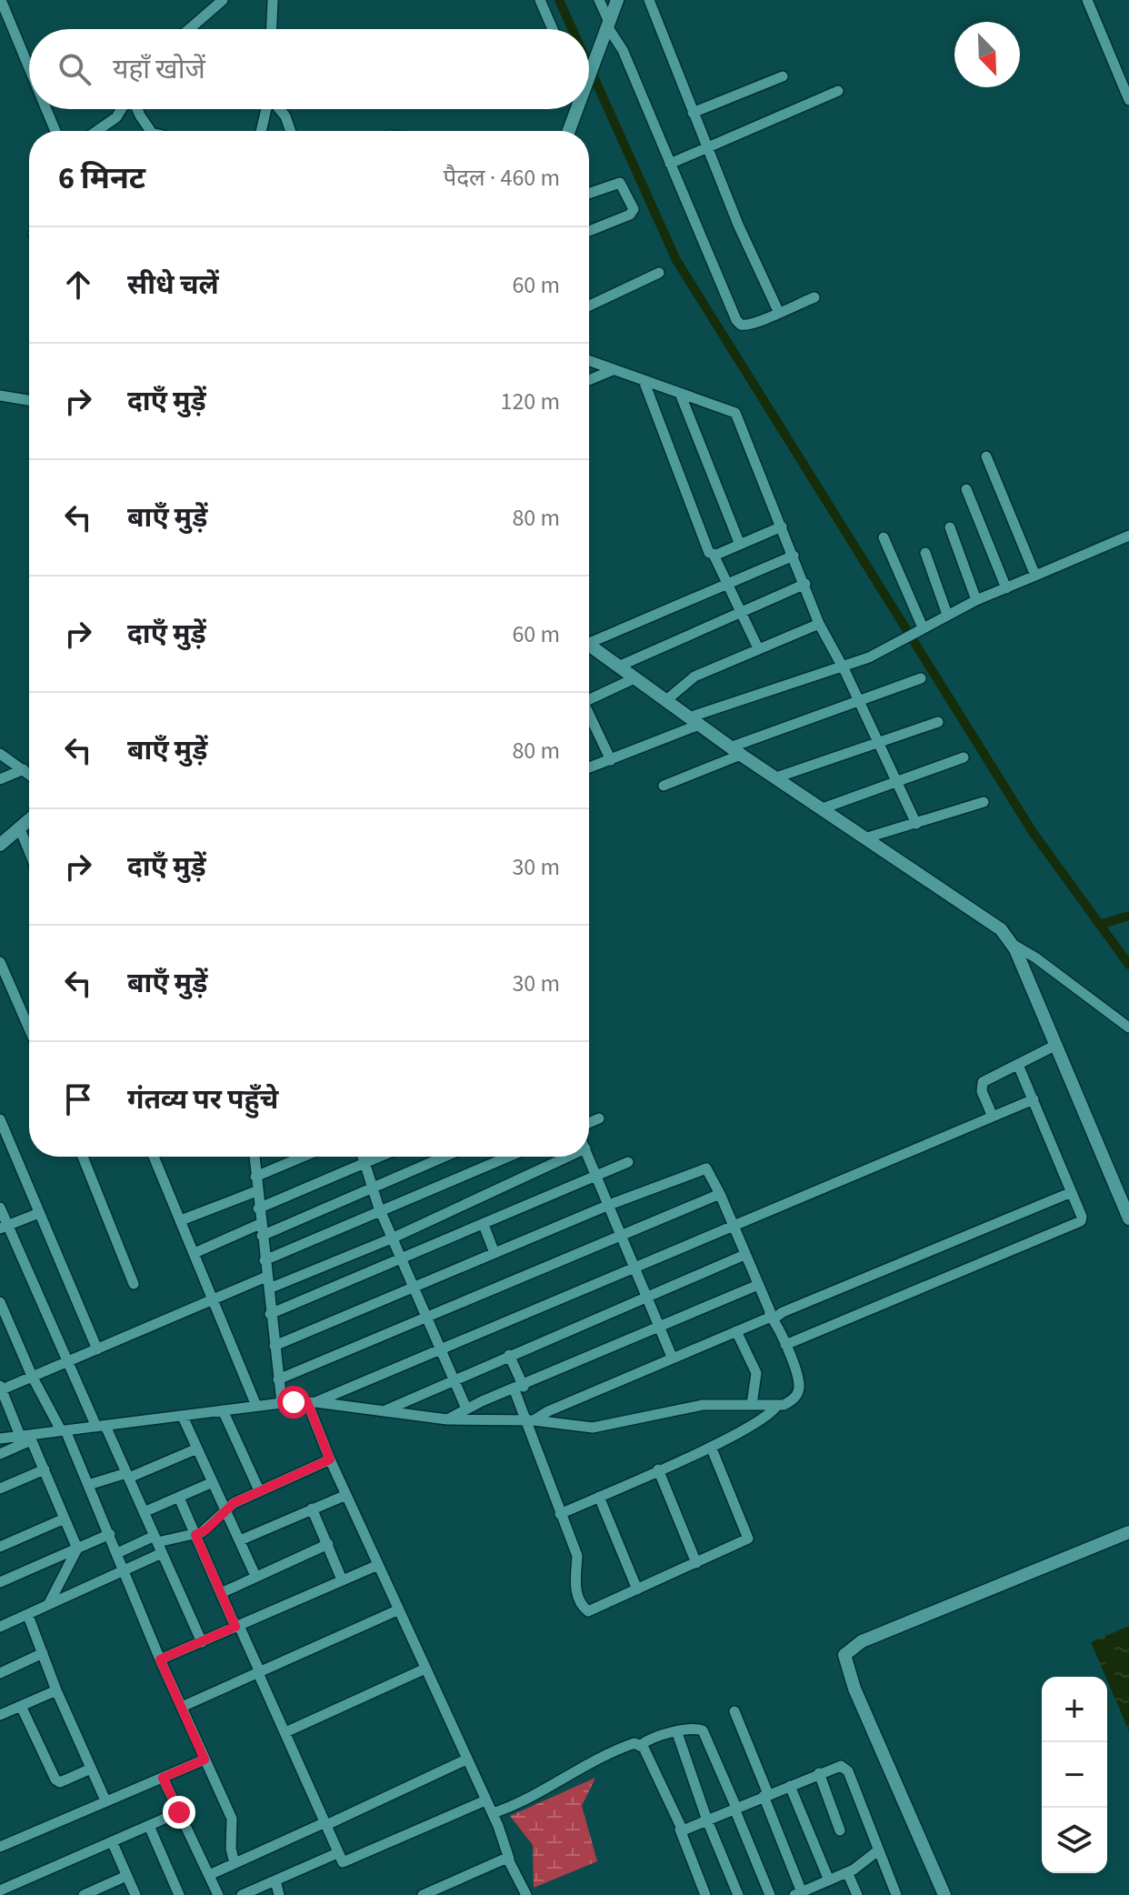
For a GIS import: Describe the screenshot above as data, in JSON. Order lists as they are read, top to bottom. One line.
{"north":"bottom right","page":{"search":"यहाँ खोजें","heading":["6 मिनट","पैदल · 460 m"],"list":[["सीधे चलें","60 m"],["दाएँ मुड़ें","120 m"],["बाएँ मुड़ें","80 m"],["दाएँ मुड़ें","60 m"],["बाएँ मुड़ें","80 m"],["दाएँ मुड़ें","30 m"],["बाएँ मुड़ें","30 m"],"गंतव्य पर पहुँचे"],"map_buttons":["+","−"]}}
